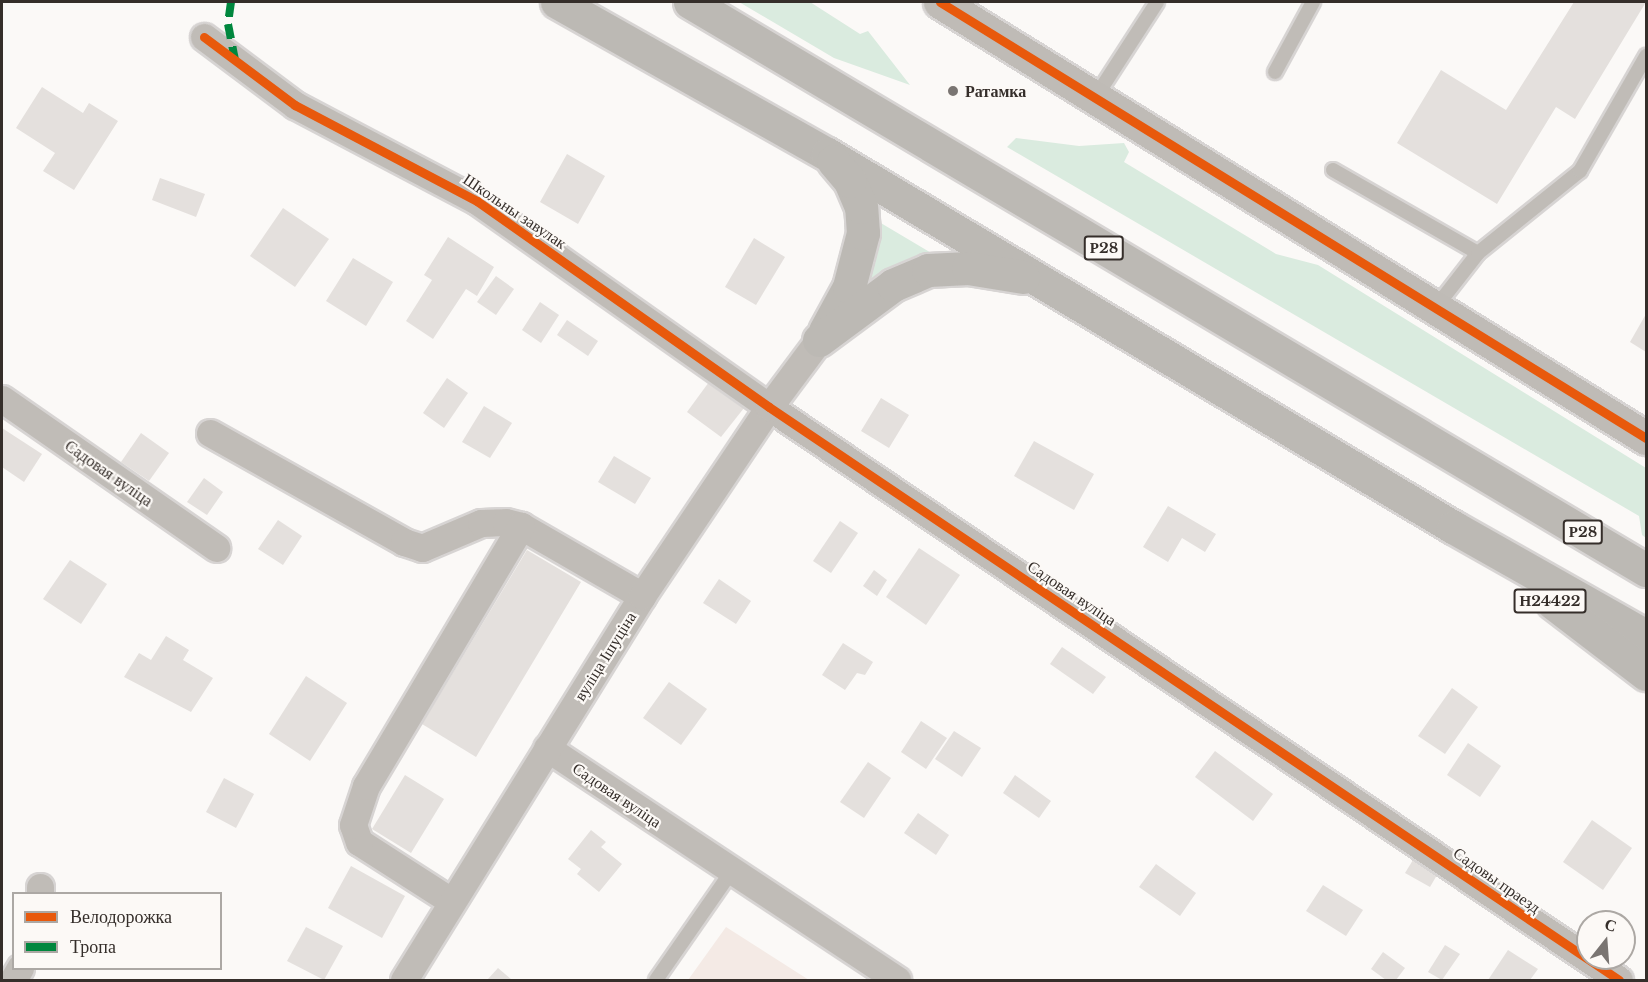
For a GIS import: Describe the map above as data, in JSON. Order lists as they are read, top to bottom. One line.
{"streets":{"highway":["Р28","Н24422"],"street":["Школьны завулак","Садовая вуліца","вуліца Ішуціна","Садовы праезд"]},"crossings":[["Школьны завулак","Садовая вуліца"],["Школьны завулак","вуліца Ішуціна"],["Садовая вуліца","вуліца Ішуціна"],["Садовая вуліца","Садовы праезд"]],"places":["Ратамка"],"legend":["Велодорожка","Тропа"],"north":"top"}
